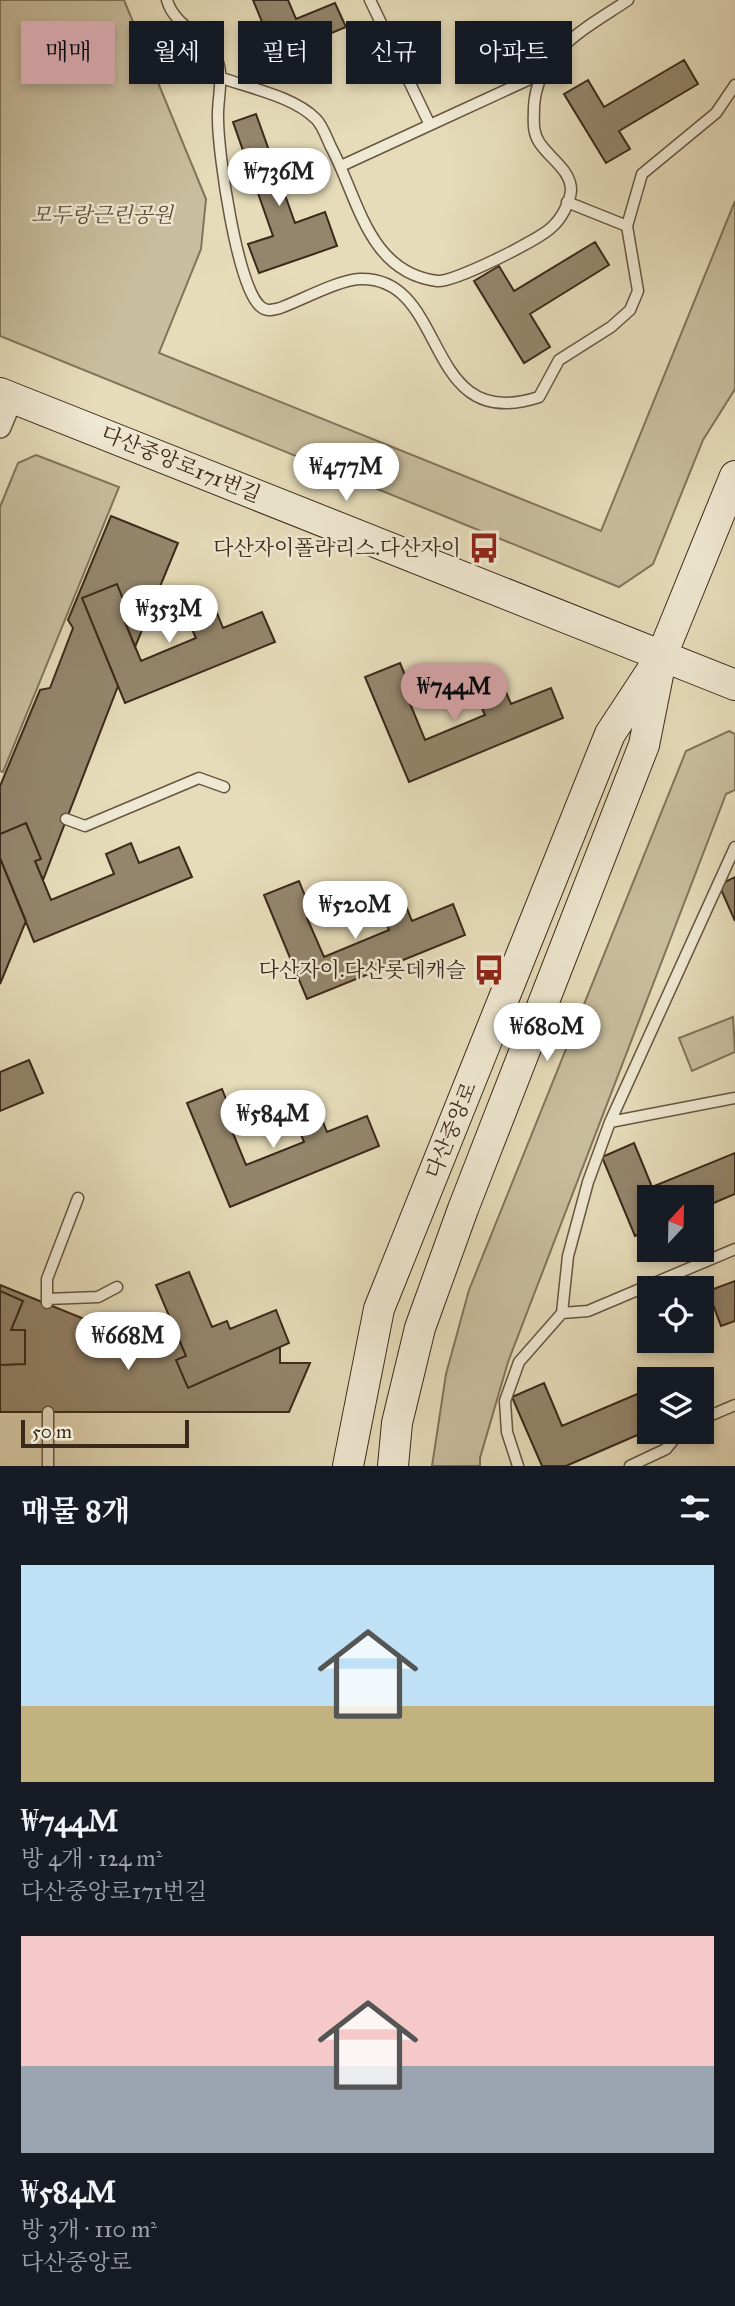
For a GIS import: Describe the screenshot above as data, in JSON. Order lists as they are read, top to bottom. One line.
{"streets":{"street":["다산중앙로171번길","다산중앙로"]},"crossings":[["다산중앙로171번길","다산중앙로"]],"parks":["모두랑근린공원"],"places":{"bus stop":["다산자이폴라리스.다산자이","다산자이.다산롯데캐슬"]},"scale_bar":"50 m","north":"top","page":{"chip":["매매","월세","필터","신규","아파트"],"price":["₩736M","₩477M","₩353M","₩744M","₩520M","₩680M","₩584M","₩668M"],"scale":"50 m","heading":"매물 8개","list":[{"name":"₩744M","note":"방 4개 · 124 m² · 다산중앙로171번길"},{"name":"₩584M","note":"방 3개 · 110 m² · 다산중앙로"}]}}
